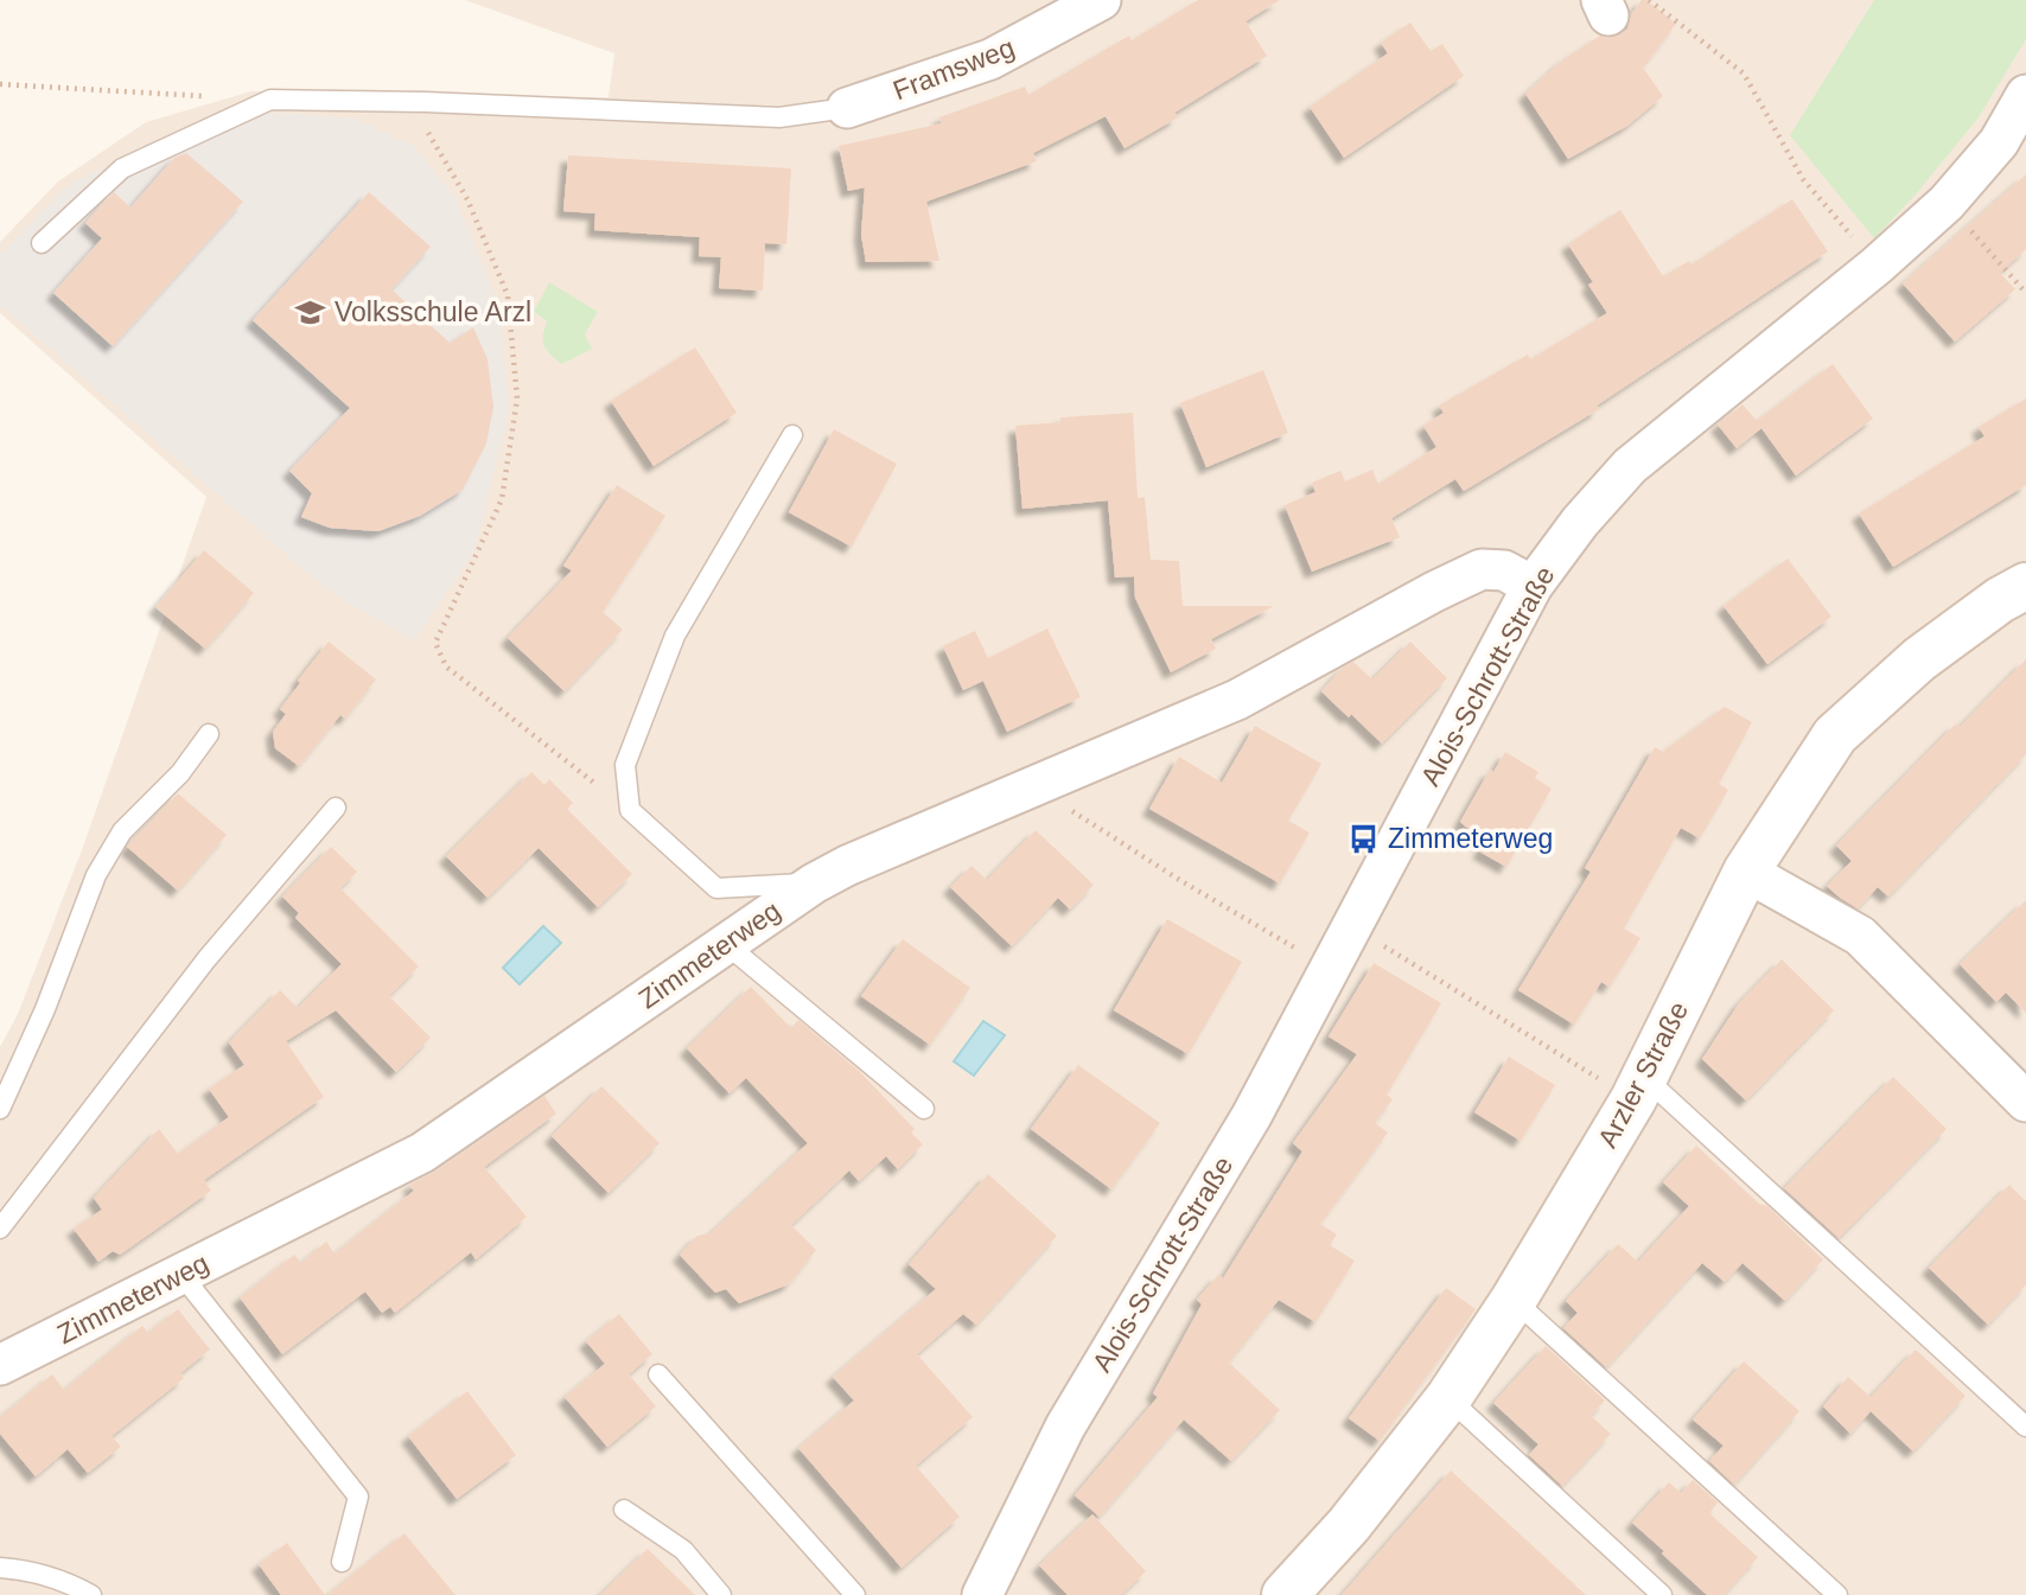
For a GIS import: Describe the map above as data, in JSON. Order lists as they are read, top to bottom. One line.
{"streets":{"main road":["Arzler Straße"],"street":["Framsweg","Alois-Schrott-Straße","Zimmeterweg"]},"crossings":[["Alois-Schrott-Straße","Zimmeterweg"]],"places":{"school or university":["Volksschule Arzl"],"bus stop":["Zimmeterweg"]}}
